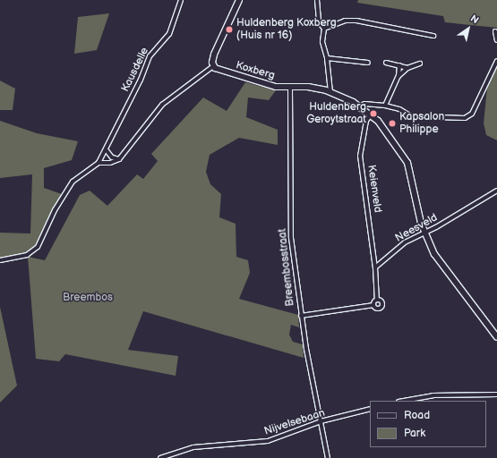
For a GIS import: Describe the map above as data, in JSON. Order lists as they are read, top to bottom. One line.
{"streets":{"street":["Kausdelle","Koxberg","Keienveld","Neesveld","Breembosstraat","Nijvelsebaan"]},"crossings":[["Koxberg","Keienveld"],["Koxberg","Neesveld"],["Koxberg","Breembosstraat"],["Keienveld","Neesveld"],["Breembosstraat","Nijvelsebaan"]],"parks":["Breembos"],"places":["Huldenberg Koxberg (Huis nr 16)","Huldenberg Geroytstraat","Kapsalon Philippe"],"legend":["Road","Park"],"north":"top right"}
